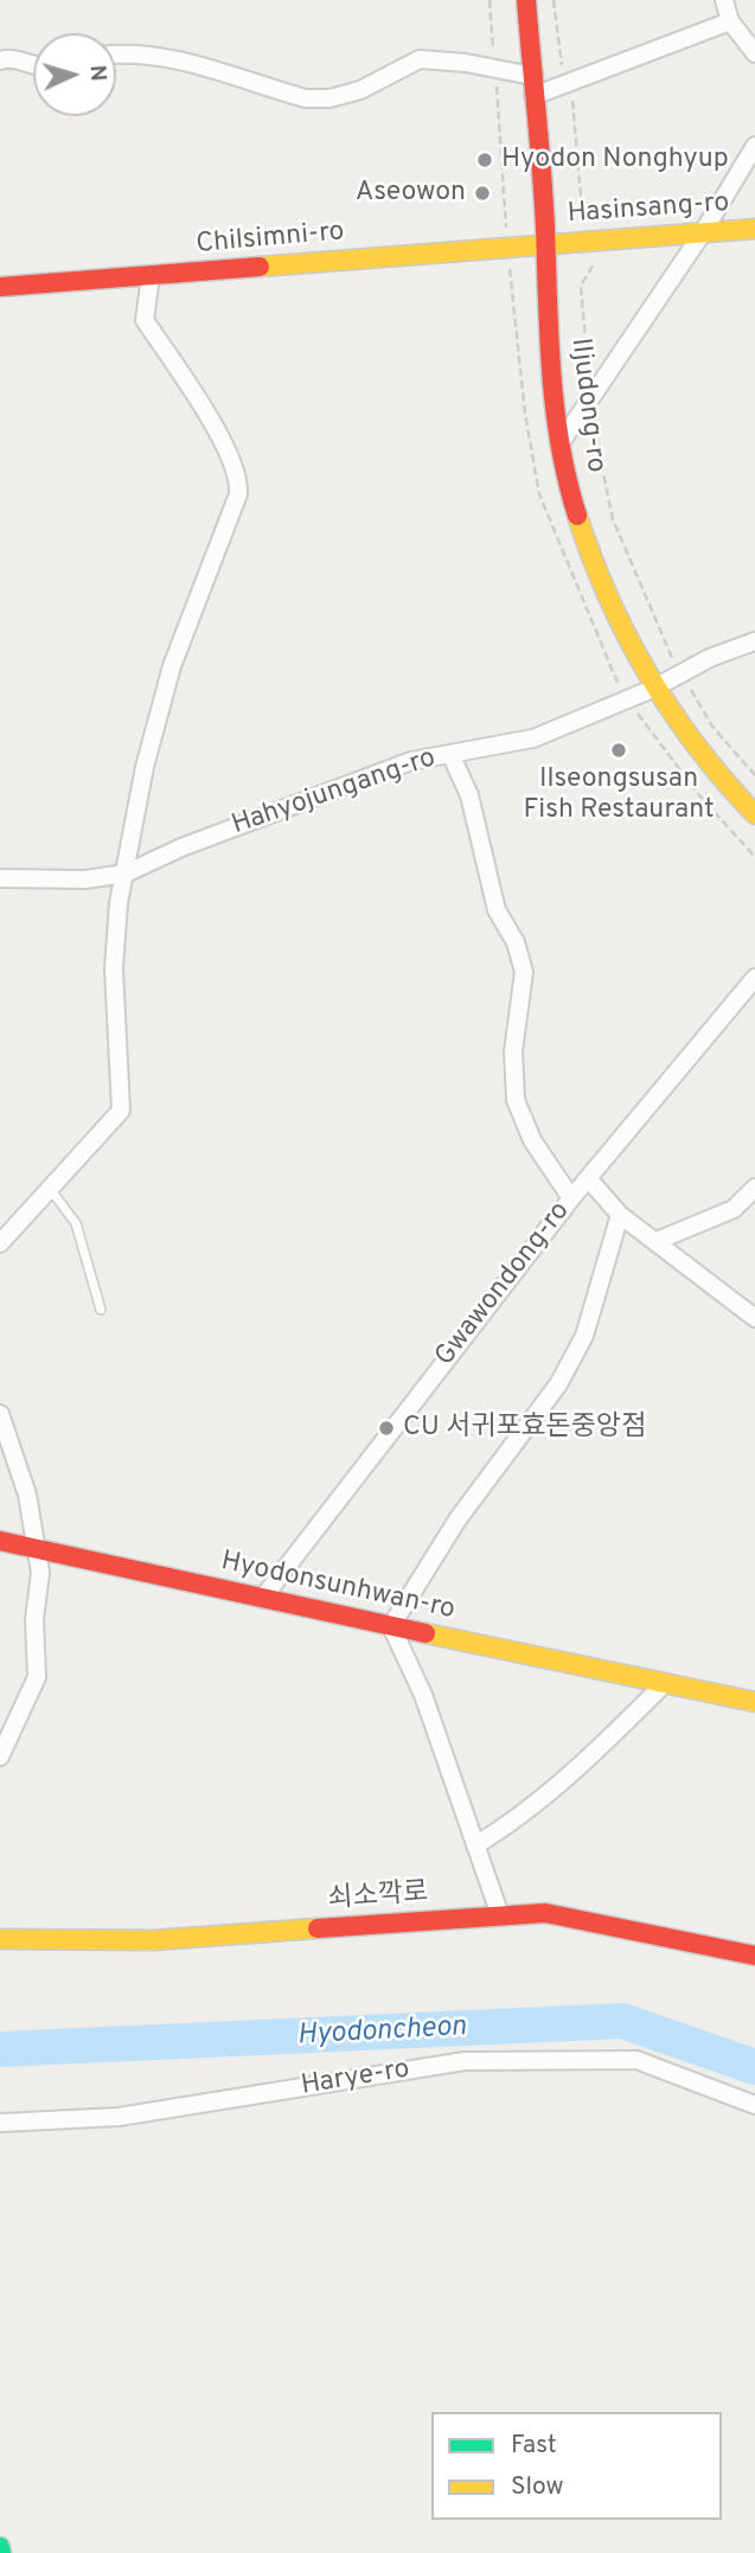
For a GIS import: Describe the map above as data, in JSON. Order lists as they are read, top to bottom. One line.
{"streets":{"street":["Hasinsang-ro","Chilsimni-ro","Iljudong-ro","Hahyojungang-ro","Gwawondong-ro","Hyodonsunhwan-ro","쇠소깍로","Harye-ro"]},"crossings":[["Hasinsang-ro","Chilsimni-ro"],["Hasinsang-ro","Iljudong-ro"],["Chilsimni-ro","Iljudong-ro"],["Iljudong-ro","Hahyojungang-ro"],["Gwawondong-ro","Hyodonsunhwan-ro"]],"water":["Hyodoncheon"],"places":["Hyodon Nonghyup","Aseowon","Ilseongsusan Fish Restaurant","CU 서귀포효돈중앙점"],"legend":["Fast","Slow"],"north":"right"}
